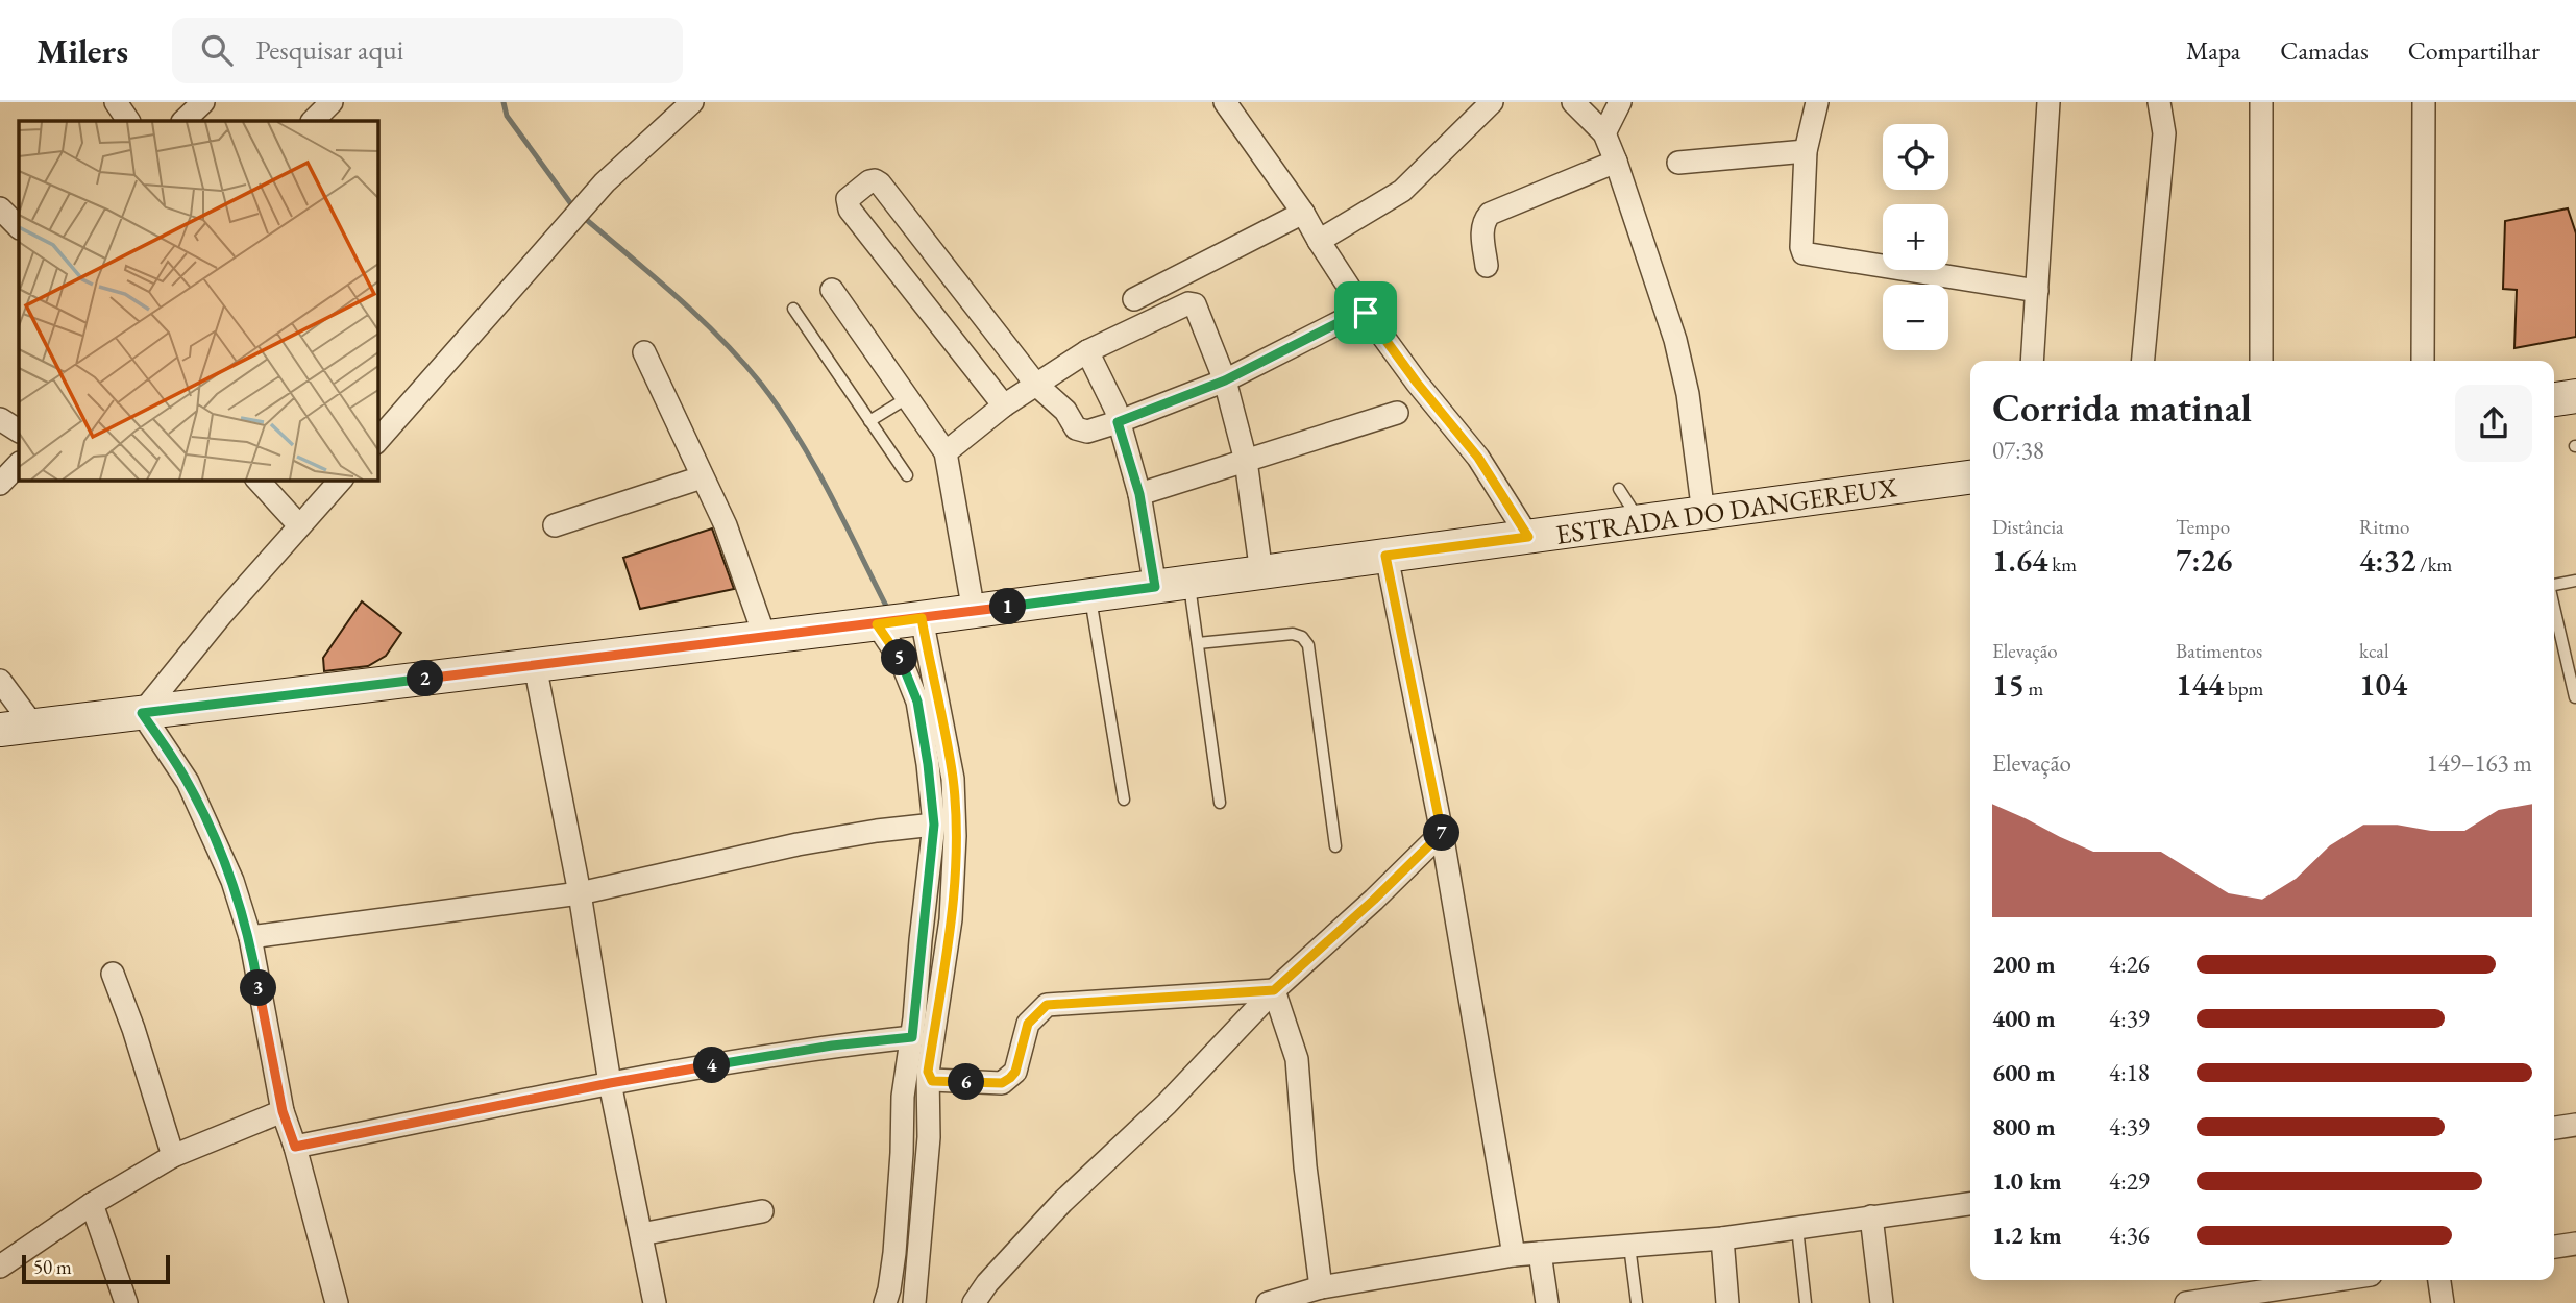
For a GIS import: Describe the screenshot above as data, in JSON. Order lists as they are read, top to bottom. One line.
{"streets":{"main road":["ESTRADA DO DANGEREUX"]},"scale_bar":"50 m","page":{"header":"Milers","search":"Pesquisar aqui","nav":["Mapa","Camadas","Compartilhar"],"map_buttons":["+","−"],"heading":["Corrida matinal","07:38"],"stats":[["Distância","1.64 km"],["Tempo","7:26"],["Ritmo","4:32 /km"],["Elevação","15 m"],["Batimentos","144 bpm"],["kcal","104"]],"pins":["1","5","2","7","3","4","6"],"chart":["Elevação","149–163 m"],"list":[{"name":"200 m","note":"4:26"},{"name":"400 m","note":"4:39"},{"name":"600 m","note":"4:18"},{"name":"800 m","note":"4:39"},{"name":"1.0 km","note":"4:29"},{"name":"1.2 km","note":"4:36"}],"scale":"50 m"}}
